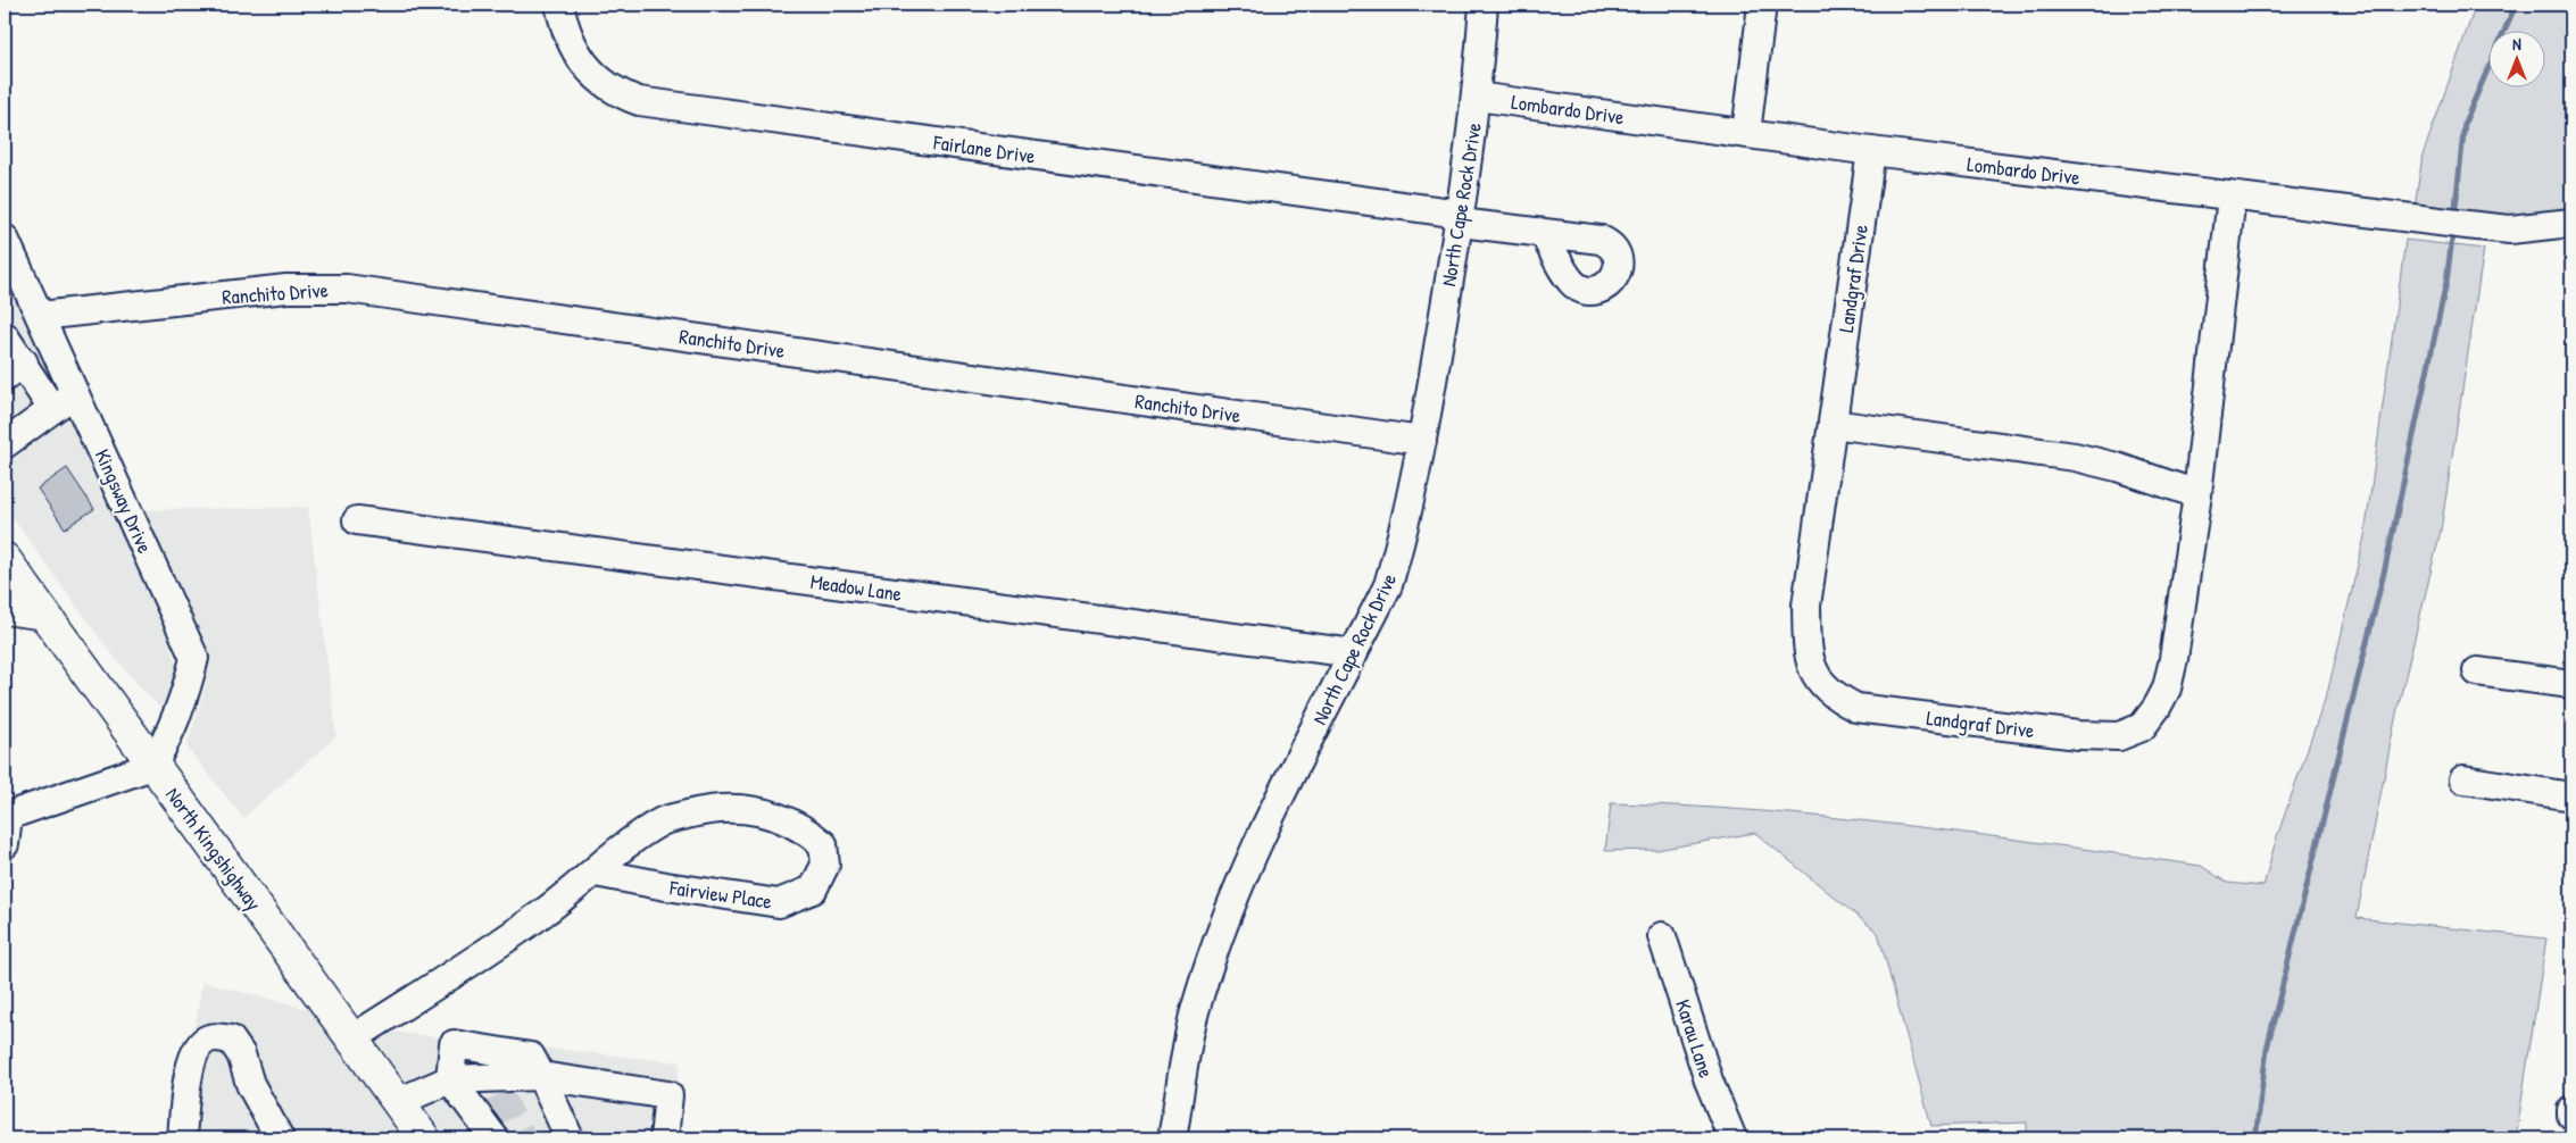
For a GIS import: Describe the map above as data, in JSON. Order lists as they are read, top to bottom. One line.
{"streets":{"main road":["North Kingshighway"],"street":["Lombardo Drive","Fairlane Drive","North Cape Rock Drive","Landgraf Drive","Ranchito Drive","Kingsway Drive","Meadow Lane","Fairview Place","Karau Lane"]},"crossings":[["Lombardo Drive","North Cape Rock Drive"],["Lombardo Drive","Landgraf Drive"],["Fairlane Drive","North Cape Rock Drive"],["North Cape Rock Drive","Ranchito Drive"],["North Cape Rock Drive","Meadow Lane"],["Ranchito Drive","Kingsway Drive"],["Kingsway Drive","North Kingshighway"],["North Kingshighway","Fairview Place"]],"north":"top"}
